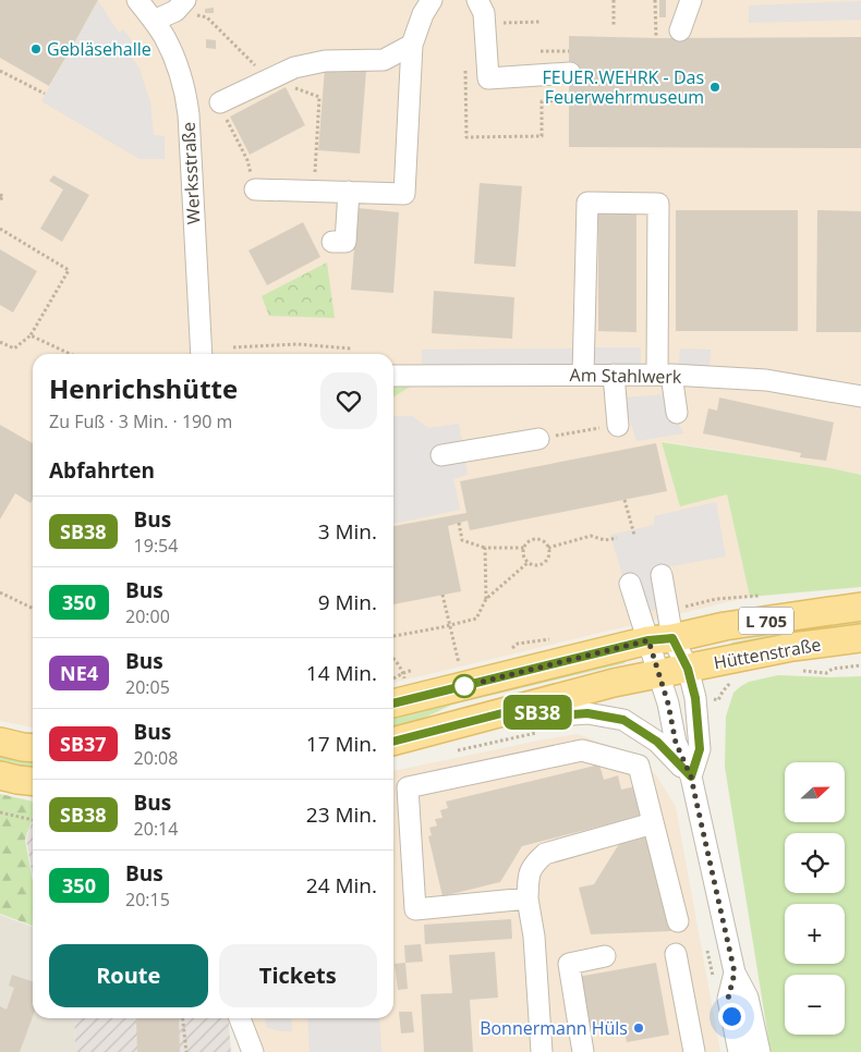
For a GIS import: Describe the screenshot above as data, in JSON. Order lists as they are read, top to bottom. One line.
{"streets":{"main road":["L 705","Hüttenstraße"],"street":["Werksstraße","Am Stahlwerk"]},"places":["Gebläsehalle","FEUER.WEHRK - Das Feuerwehrmuseum","Bonnermann Hüls"],"lines":["bus line SB38"],"north":"right","page":{"on_map":"SB38","heading":[["Henrichshütte","Zu Fuß · 3 Min. · 190 m"],"Abfahrten"],"list":[{"mark":"SB38","name":"Bus","note":"19:54","value":"3 Min."},{"mark":"350","name":"Bus","note":"20:00","value":"9 Min."},{"mark":"NE4","name":"Bus","note":"20:05","value":"14 Min."},{"mark":"SB37","name":"Bus","note":"20:08","value":"17 Min."},{"mark":"SB38","name":"Bus","note":"20:14","value":"23 Min."},{"mark":"350","name":"Bus","note":"20:15","value":"24 Min."}],"map_buttons":["+","−"],"buttons":["Route","Tickets"]}}
